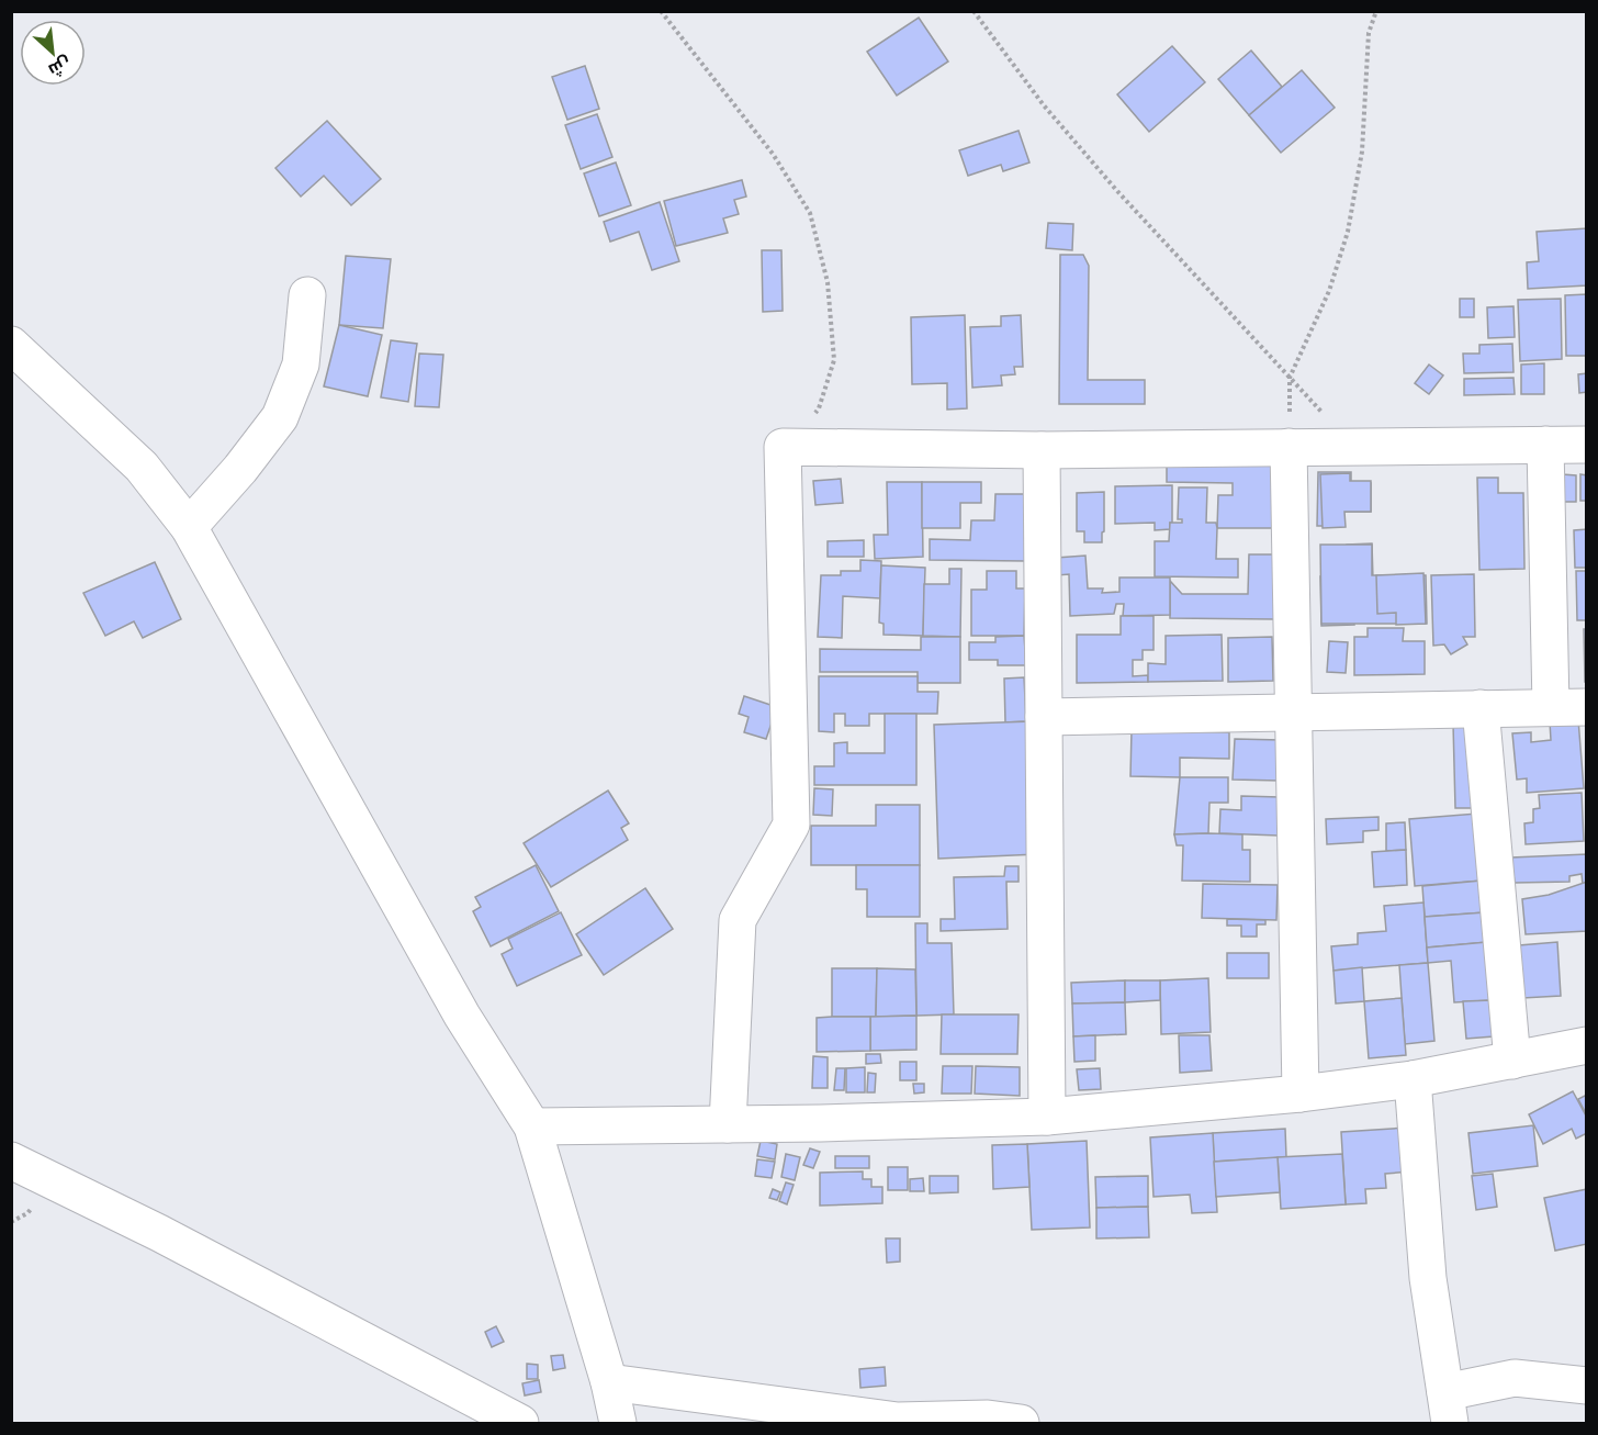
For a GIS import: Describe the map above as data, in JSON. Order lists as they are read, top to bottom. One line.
{"north":"bottom right"}
